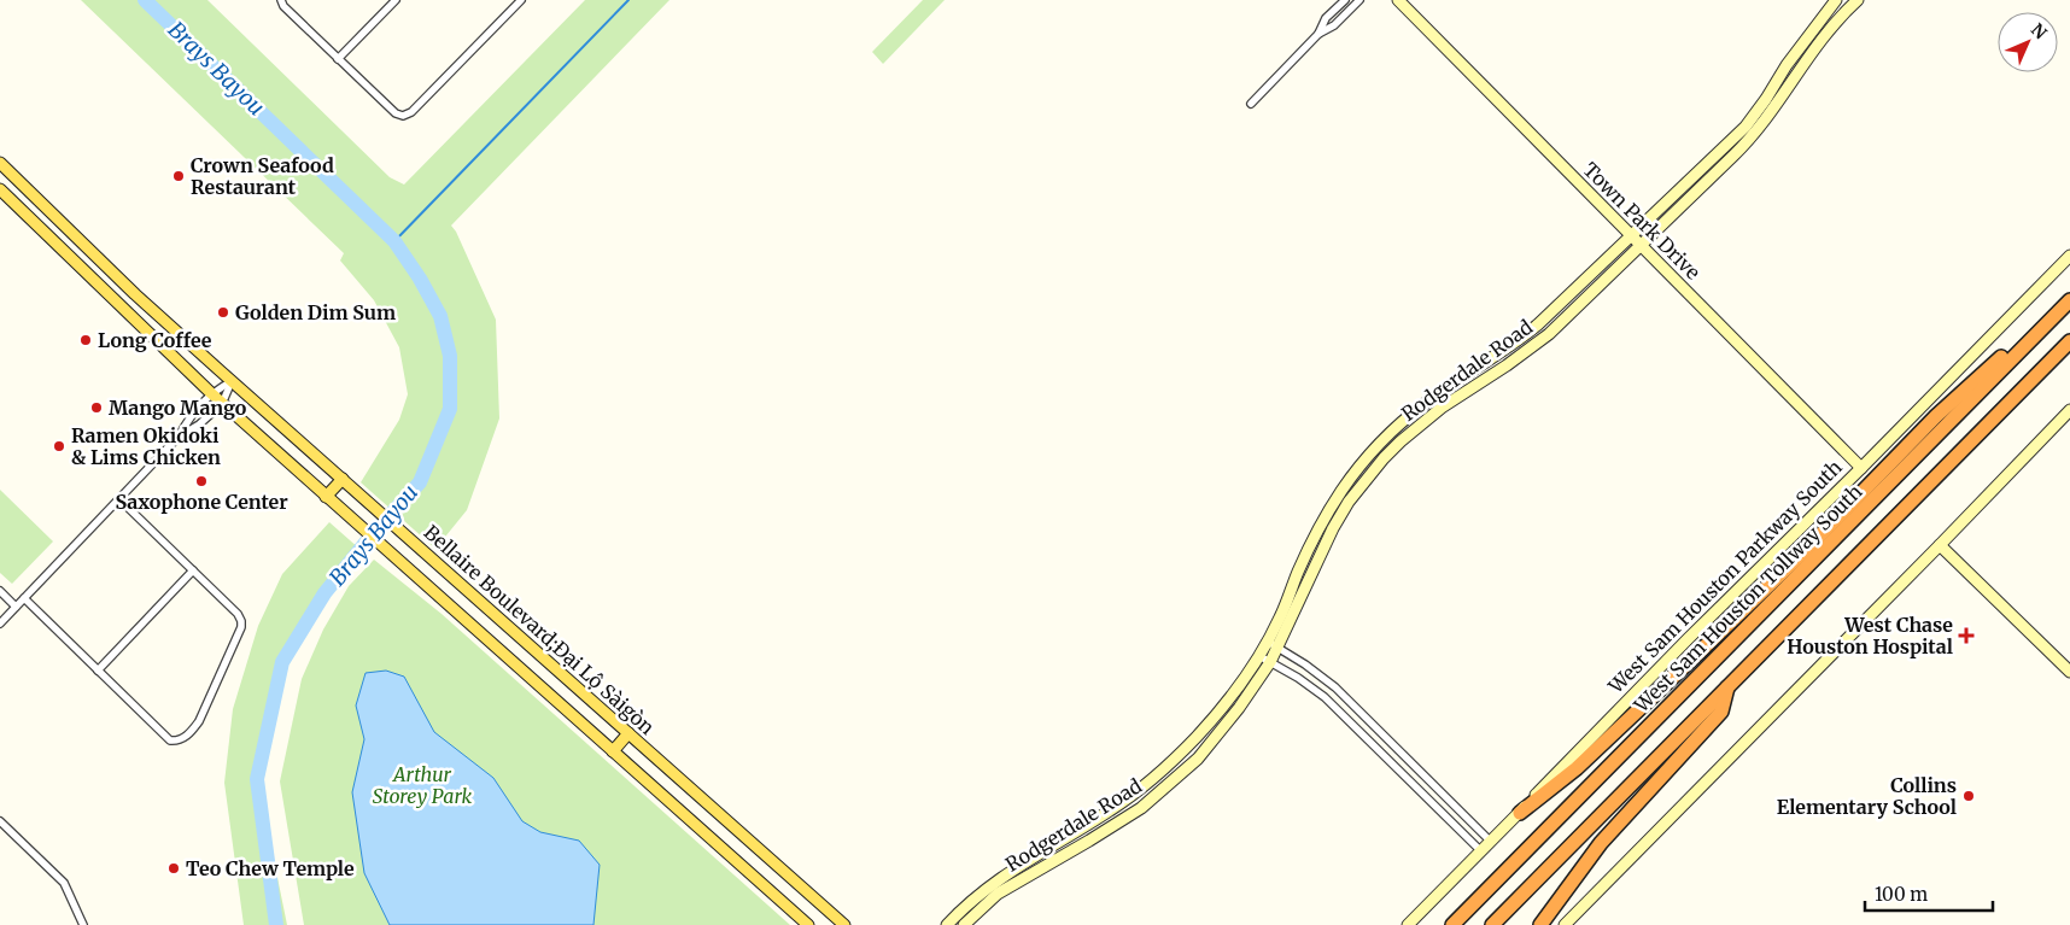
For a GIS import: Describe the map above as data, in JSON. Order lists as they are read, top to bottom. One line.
{"streets":{"highway":["West Sam Houston Tollway South"],"main road":["Bellaire Boulevard;Đại Lộ Sàigòn"],"street":["Town Park Drive","Rodgerdale Road","West Sam Houston Parkway South"]},"crossings":[["Town Park Drive","Rodgerdale Road"],["Town Park Drive","West Sam Houston Parkway South"]],"water":["Brays Bayou"],"parks":["Arthur Storey Park"],"places":{"other":["Crown Seafood Restaurant","Golden Dim Sum","Long Coffee","Mango Mango","Ramen Okidoki & Lims Chicken","Saxophone Center","Collins Elementary School","Teo Chew Temple"],"health":["West Chase Houston Hospital"]},"scale_bar":"100 m","north":"top right"}
